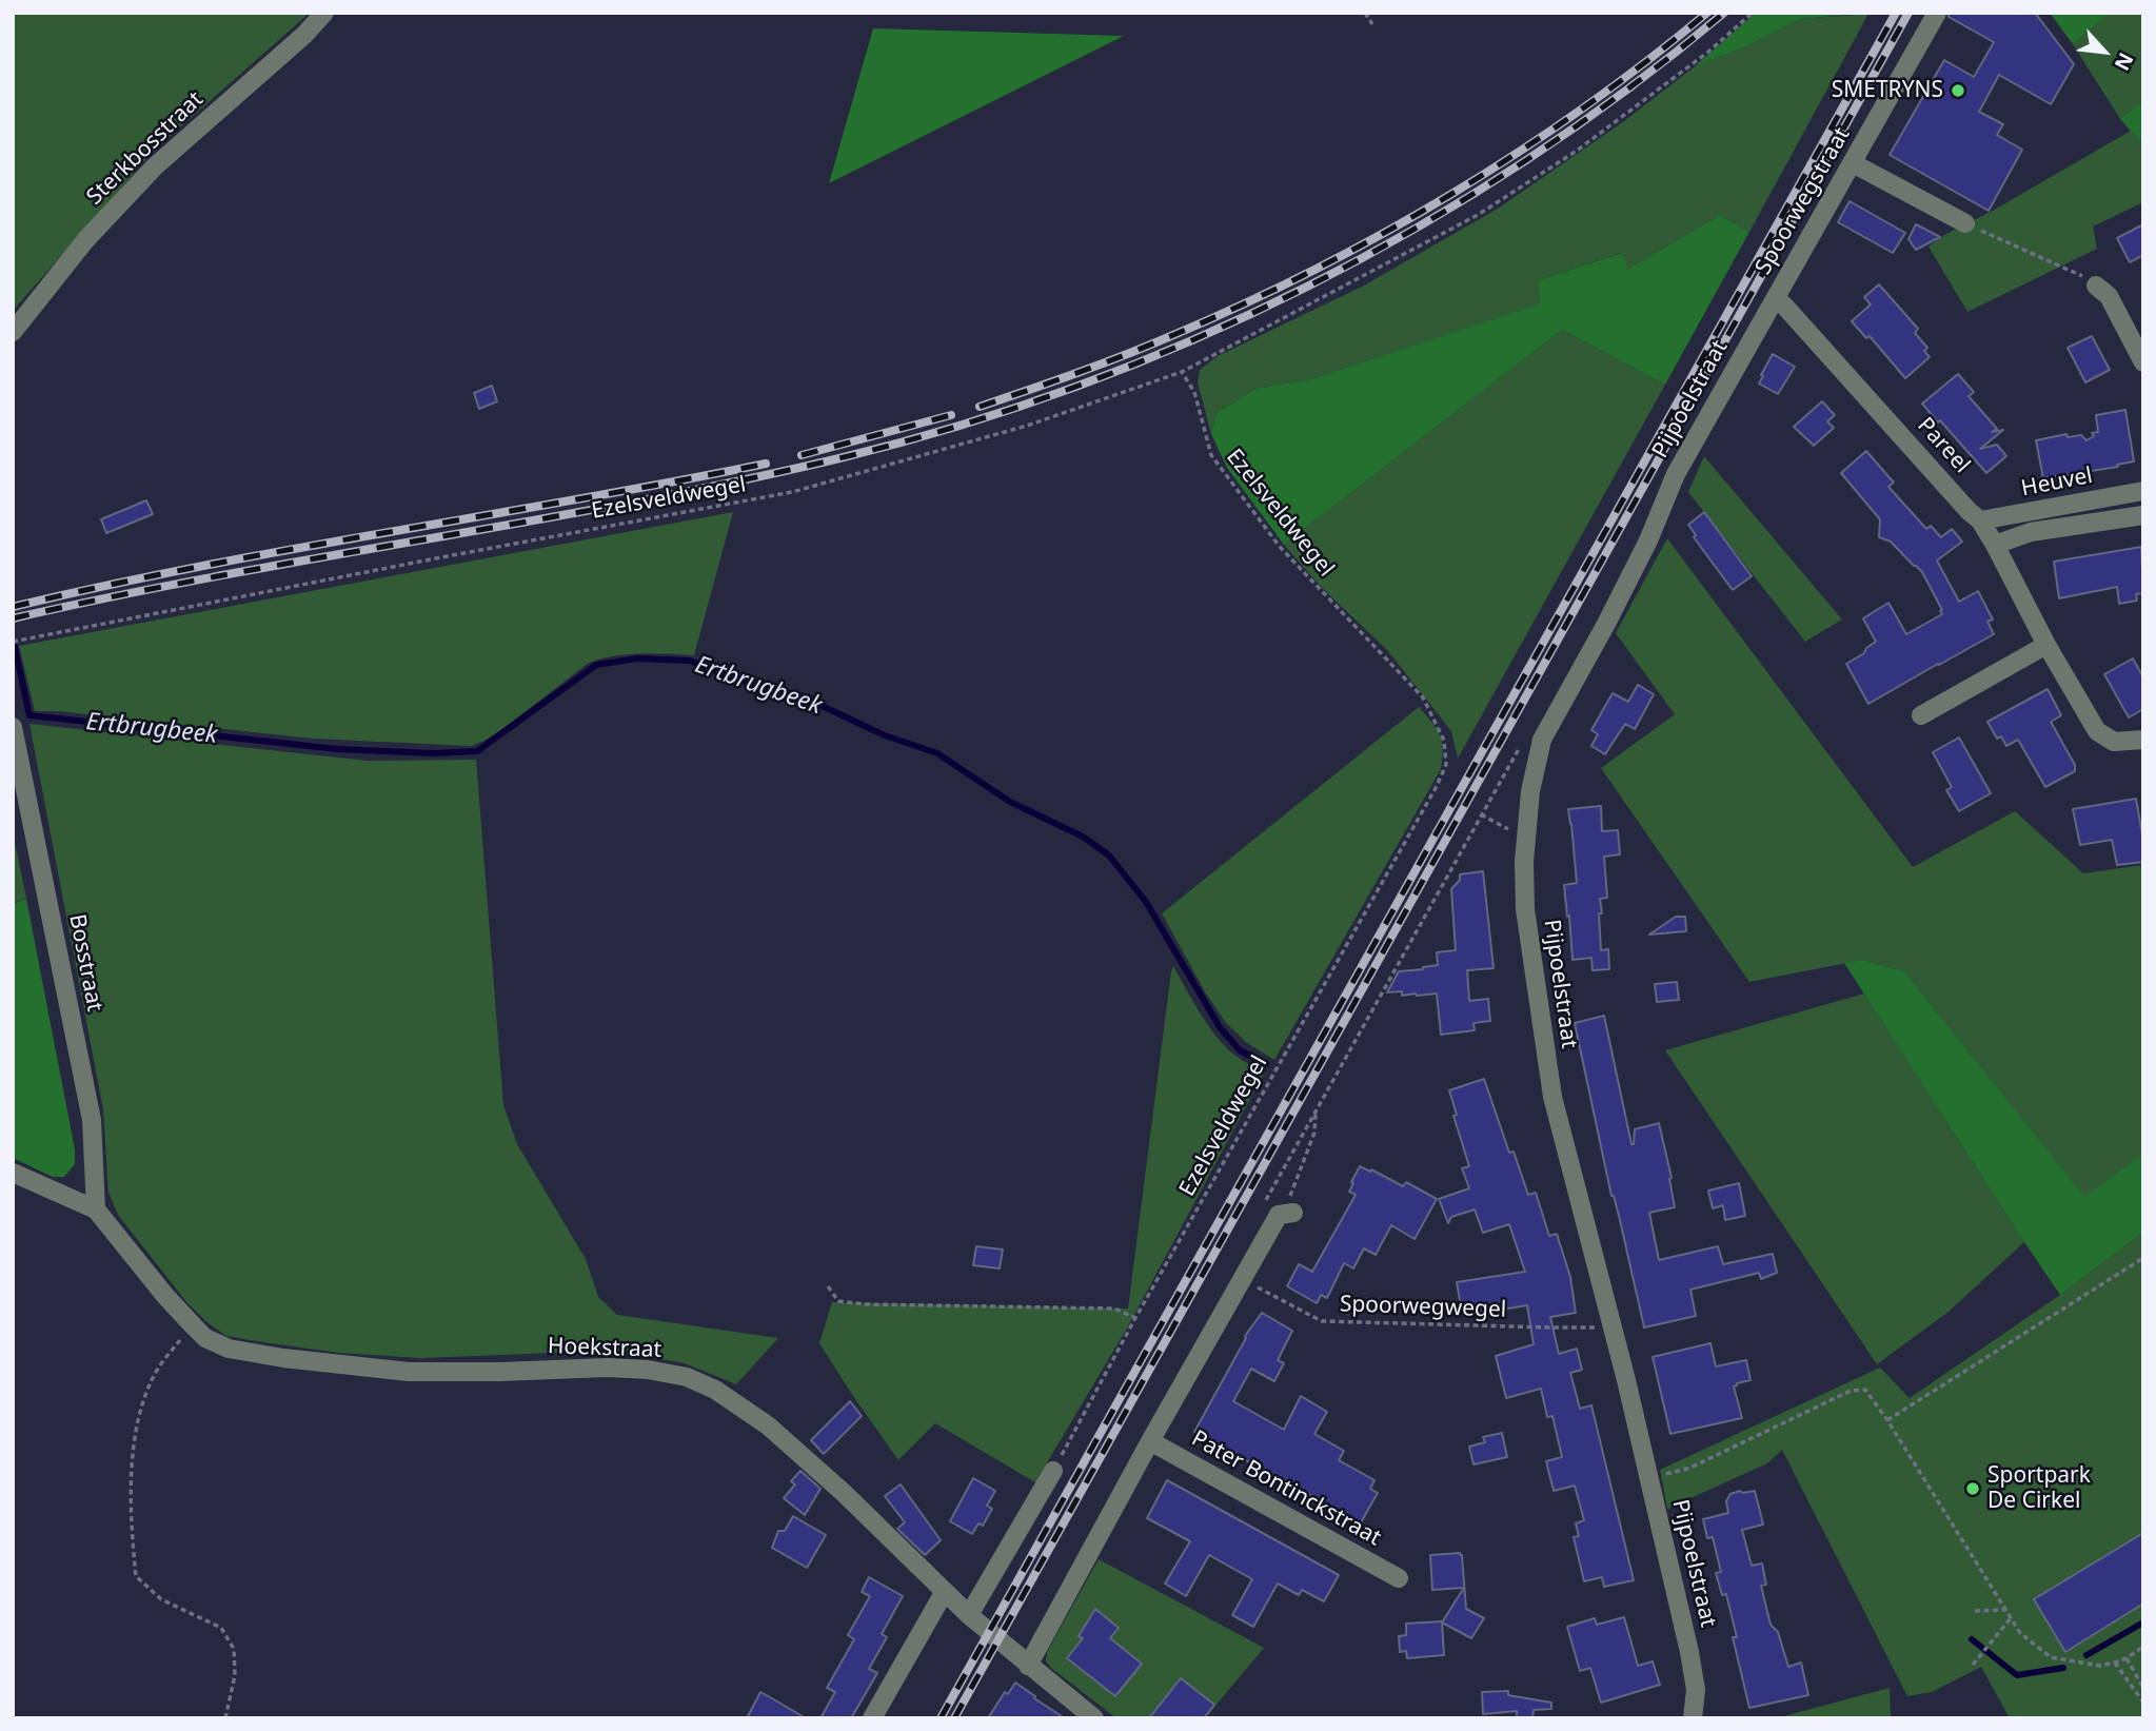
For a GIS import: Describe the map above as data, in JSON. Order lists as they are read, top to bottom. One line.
{"streets":{"street":["Sterkbosstraat","Spoorwegstraat","Pijpoelstraat","Pareel","Heuvel","Bosstraat","Hoekstraat","Pater Bontinckstraat"],"path":["Ezelsveldwegel","Spoorwegwegel"]},"crossings":[["Spoorwegstraat","Pijpoelstraat"],["Spoorwegstraat","Pareel"],["Pijpoelstraat","Pareel"],["Pijpoelstraat","Spoorwegwegel"],["Pareel","Heuvel"],["Bosstraat","Hoekstraat"]],"water":["Ertbrugbeek"],"places":["SMETRYNS","Sportpark De Cirkel"],"north":"bottom right"}
